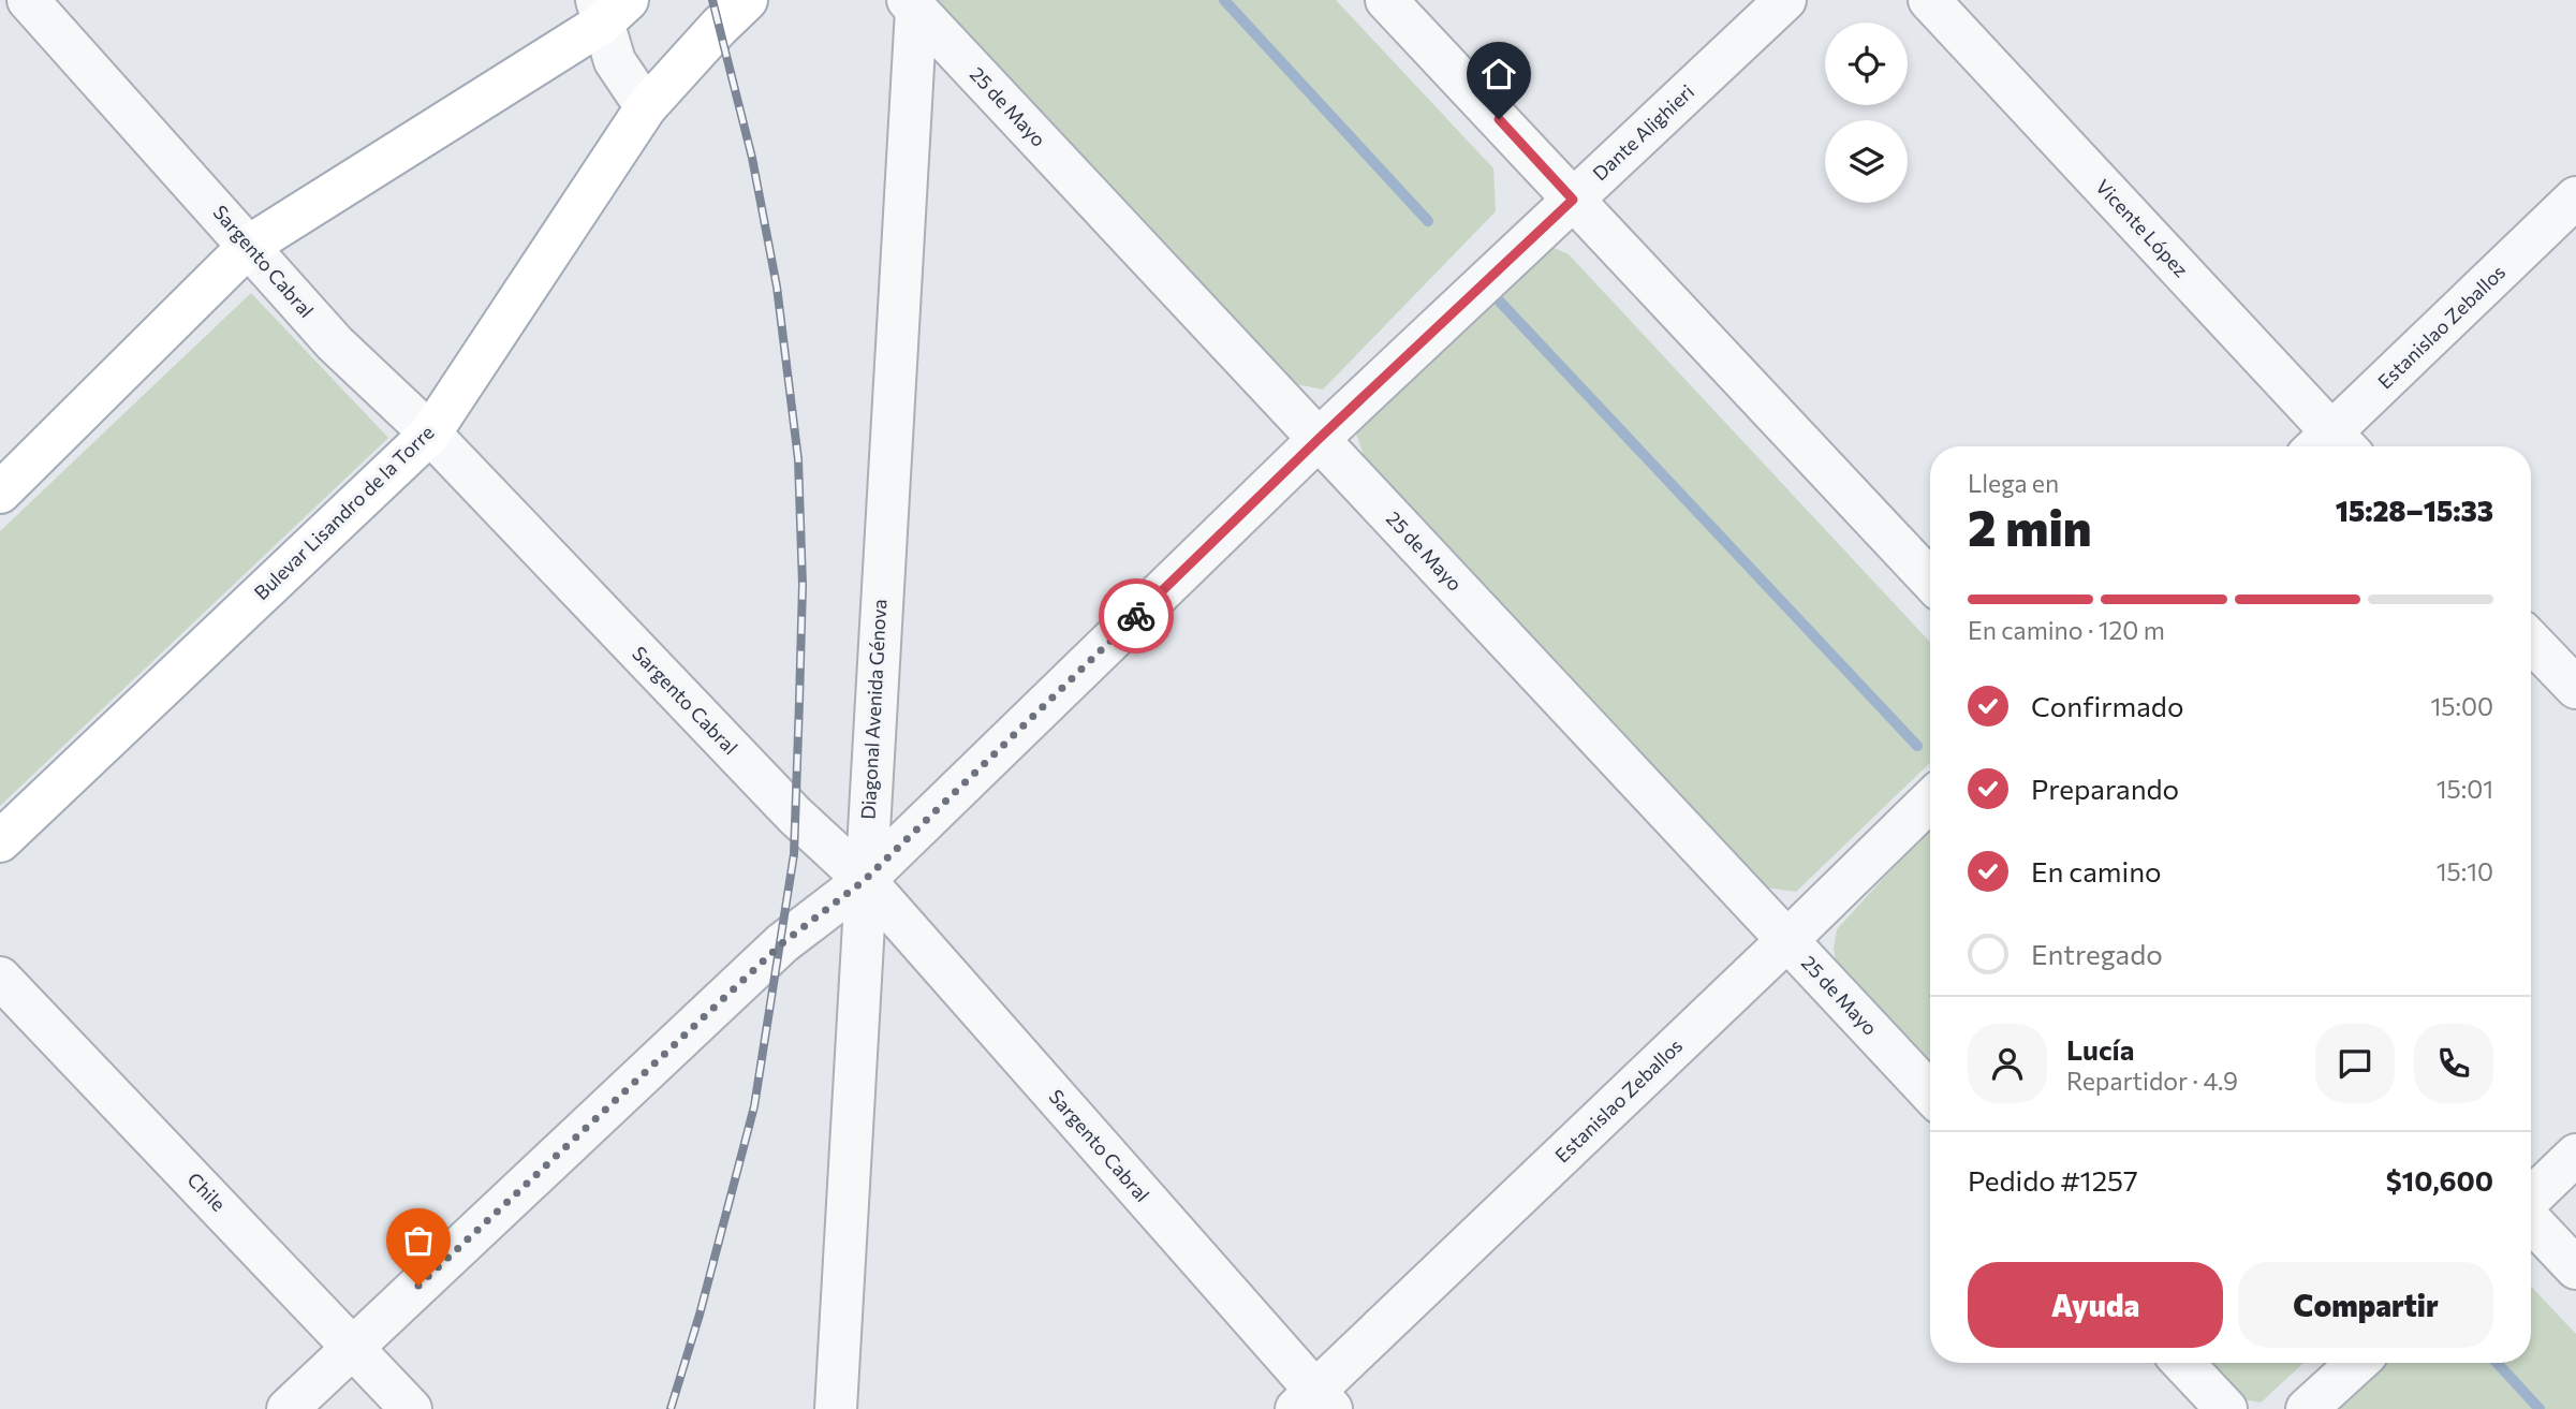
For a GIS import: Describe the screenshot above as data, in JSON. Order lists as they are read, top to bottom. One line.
{"streets":{"main road":["Bulevar Lisandro de la Torre"],"street":["25 de Mayo","Dante Alighieri","Vicente López","Sargento Cabral","Estanislao Zeballos","Diagonal Avenida Génova","Chile"]},"crossings":[["25 de Mayo","Dante Alighieri"],["25 de Mayo","Estanislao Zeballos"],["25 de Mayo","Diagonal Avenida Génova"],["Dante Alighieri","Sargento Cabral"],["Dante Alighieri","Diagonal Avenida Génova"],["Dante Alighieri","Chile"],["Sargento Cabral","Estanislao Zeballos"],["Sargento Cabral","Bulevar Lisandro de la Torre"],["Sargento Cabral","Diagonal Avenida Génova"]],"page":{"heading":["2 min","Llega en","15:28–15:33"],"panel":["Lucía","Repartidor · 4.9","Pedido #1257","$10,600"],"bar":"En camino · 120 m","list":[["Confirmado","15:00"],["Preparando","15:01"],["En camino","15:10"],"Entregado"],"buttons":["Ayuda","Compartir"]}}
